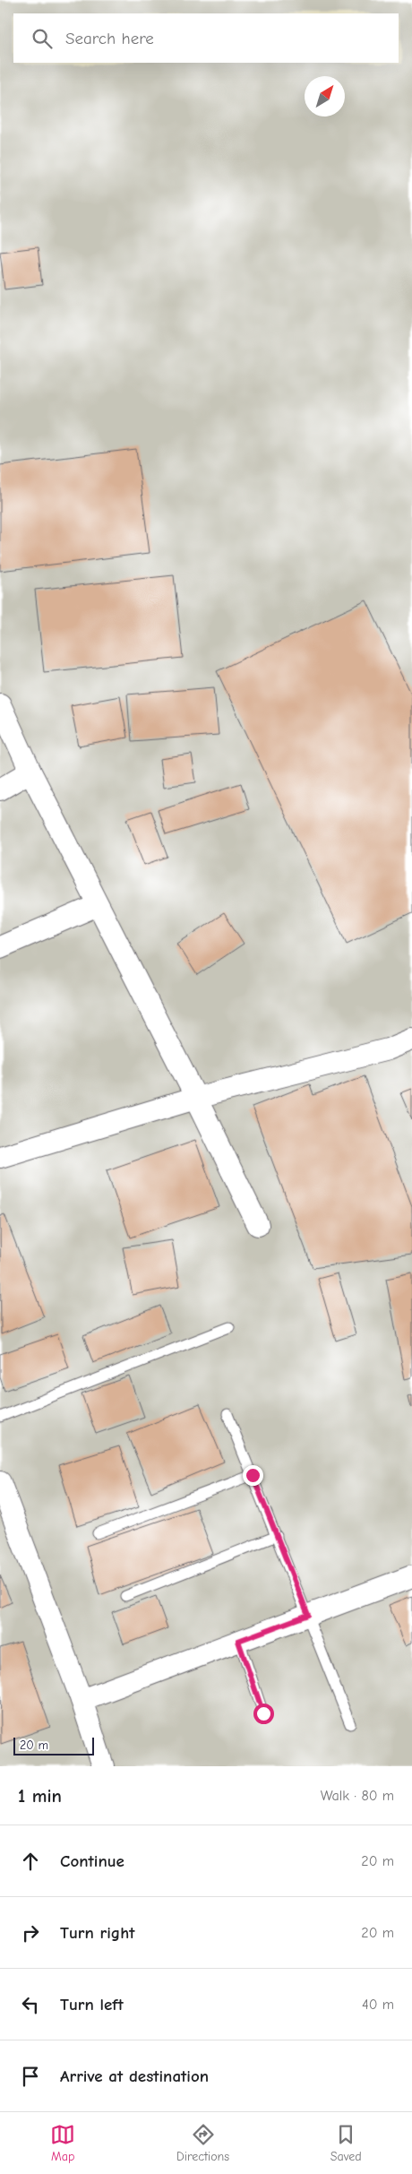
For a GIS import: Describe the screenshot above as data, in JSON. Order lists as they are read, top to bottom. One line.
{"scale_bar":"20 m","north":"top right","page":{"search":"Search here","scale":"20 m","heading":["1 min","Walk · 80 m"],"list":[["Continue","20 m"],["Turn right","20 m"],["Turn left","40 m"],"Arrive at destination"],"nav":["Map","Directions","Saved"]}}
